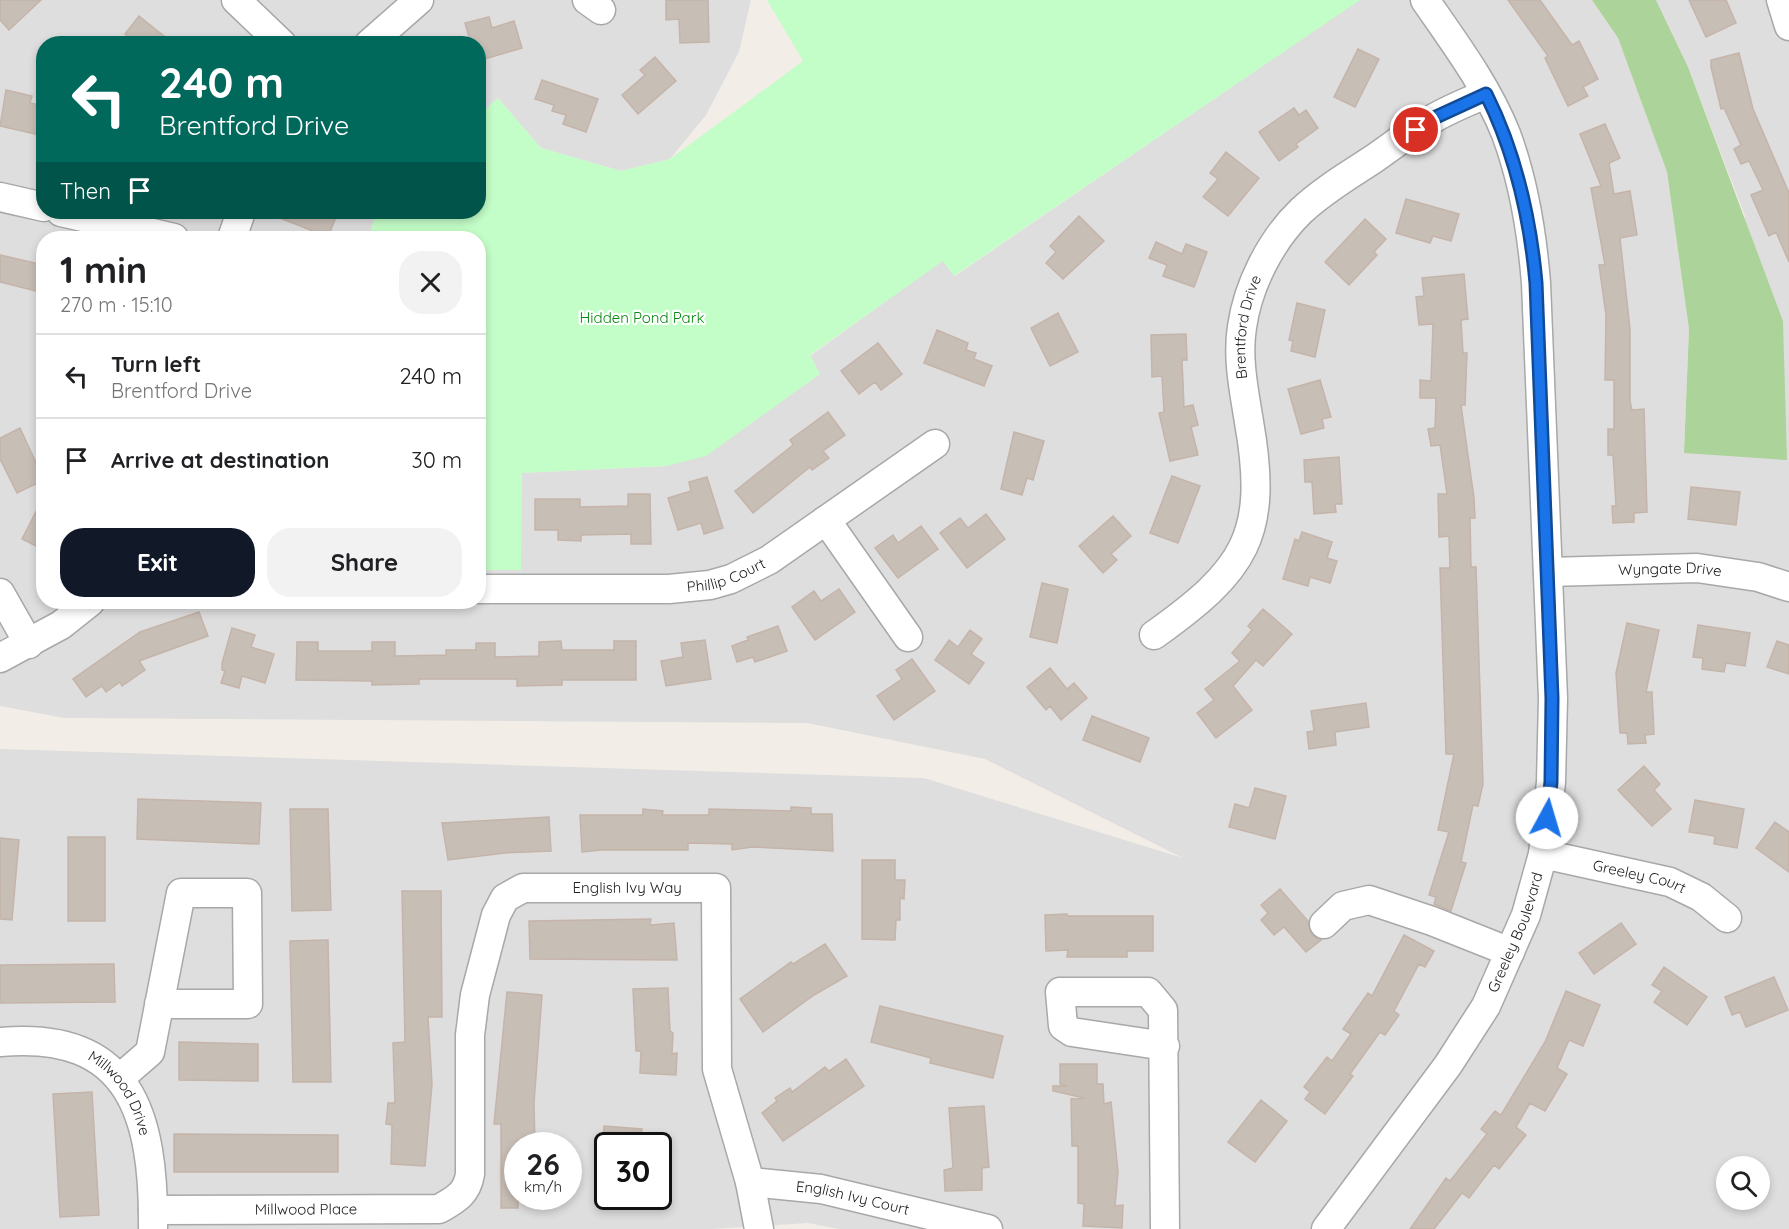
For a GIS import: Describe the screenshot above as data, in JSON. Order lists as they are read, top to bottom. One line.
{"streets":{"street":["Brentford Drive","Wyngate Drive","Phillip Court","Greeley Court","English Ivy Way","Greeley Boulevard","Millwood Drive","English Ivy Court","Millwood Place"]},"crossings":[["Brentford Drive","Greeley Boulevard"],["Wyngate Drive","Greeley Boulevard"],["Greeley Court","Greeley Boulevard"],["English Ivy Way","English Ivy Court"],["English Ivy Way","Millwood Place"],["Millwood Drive","Millwood Place"]],"parks":["Hidden Pond Park"],"page":{"turn":["240 m","Brentford Drive"],"then":"Then","heading":["1 min","270 m · 15:10"],"list":[{"name":"Turn left","note":"Brentford Drive","value":"240 m"},{"name":"Arrive at destination","value":"30 m"}],"buttons":["Exit","Share"],"speed":"26 km/h","limit":"30"}}
